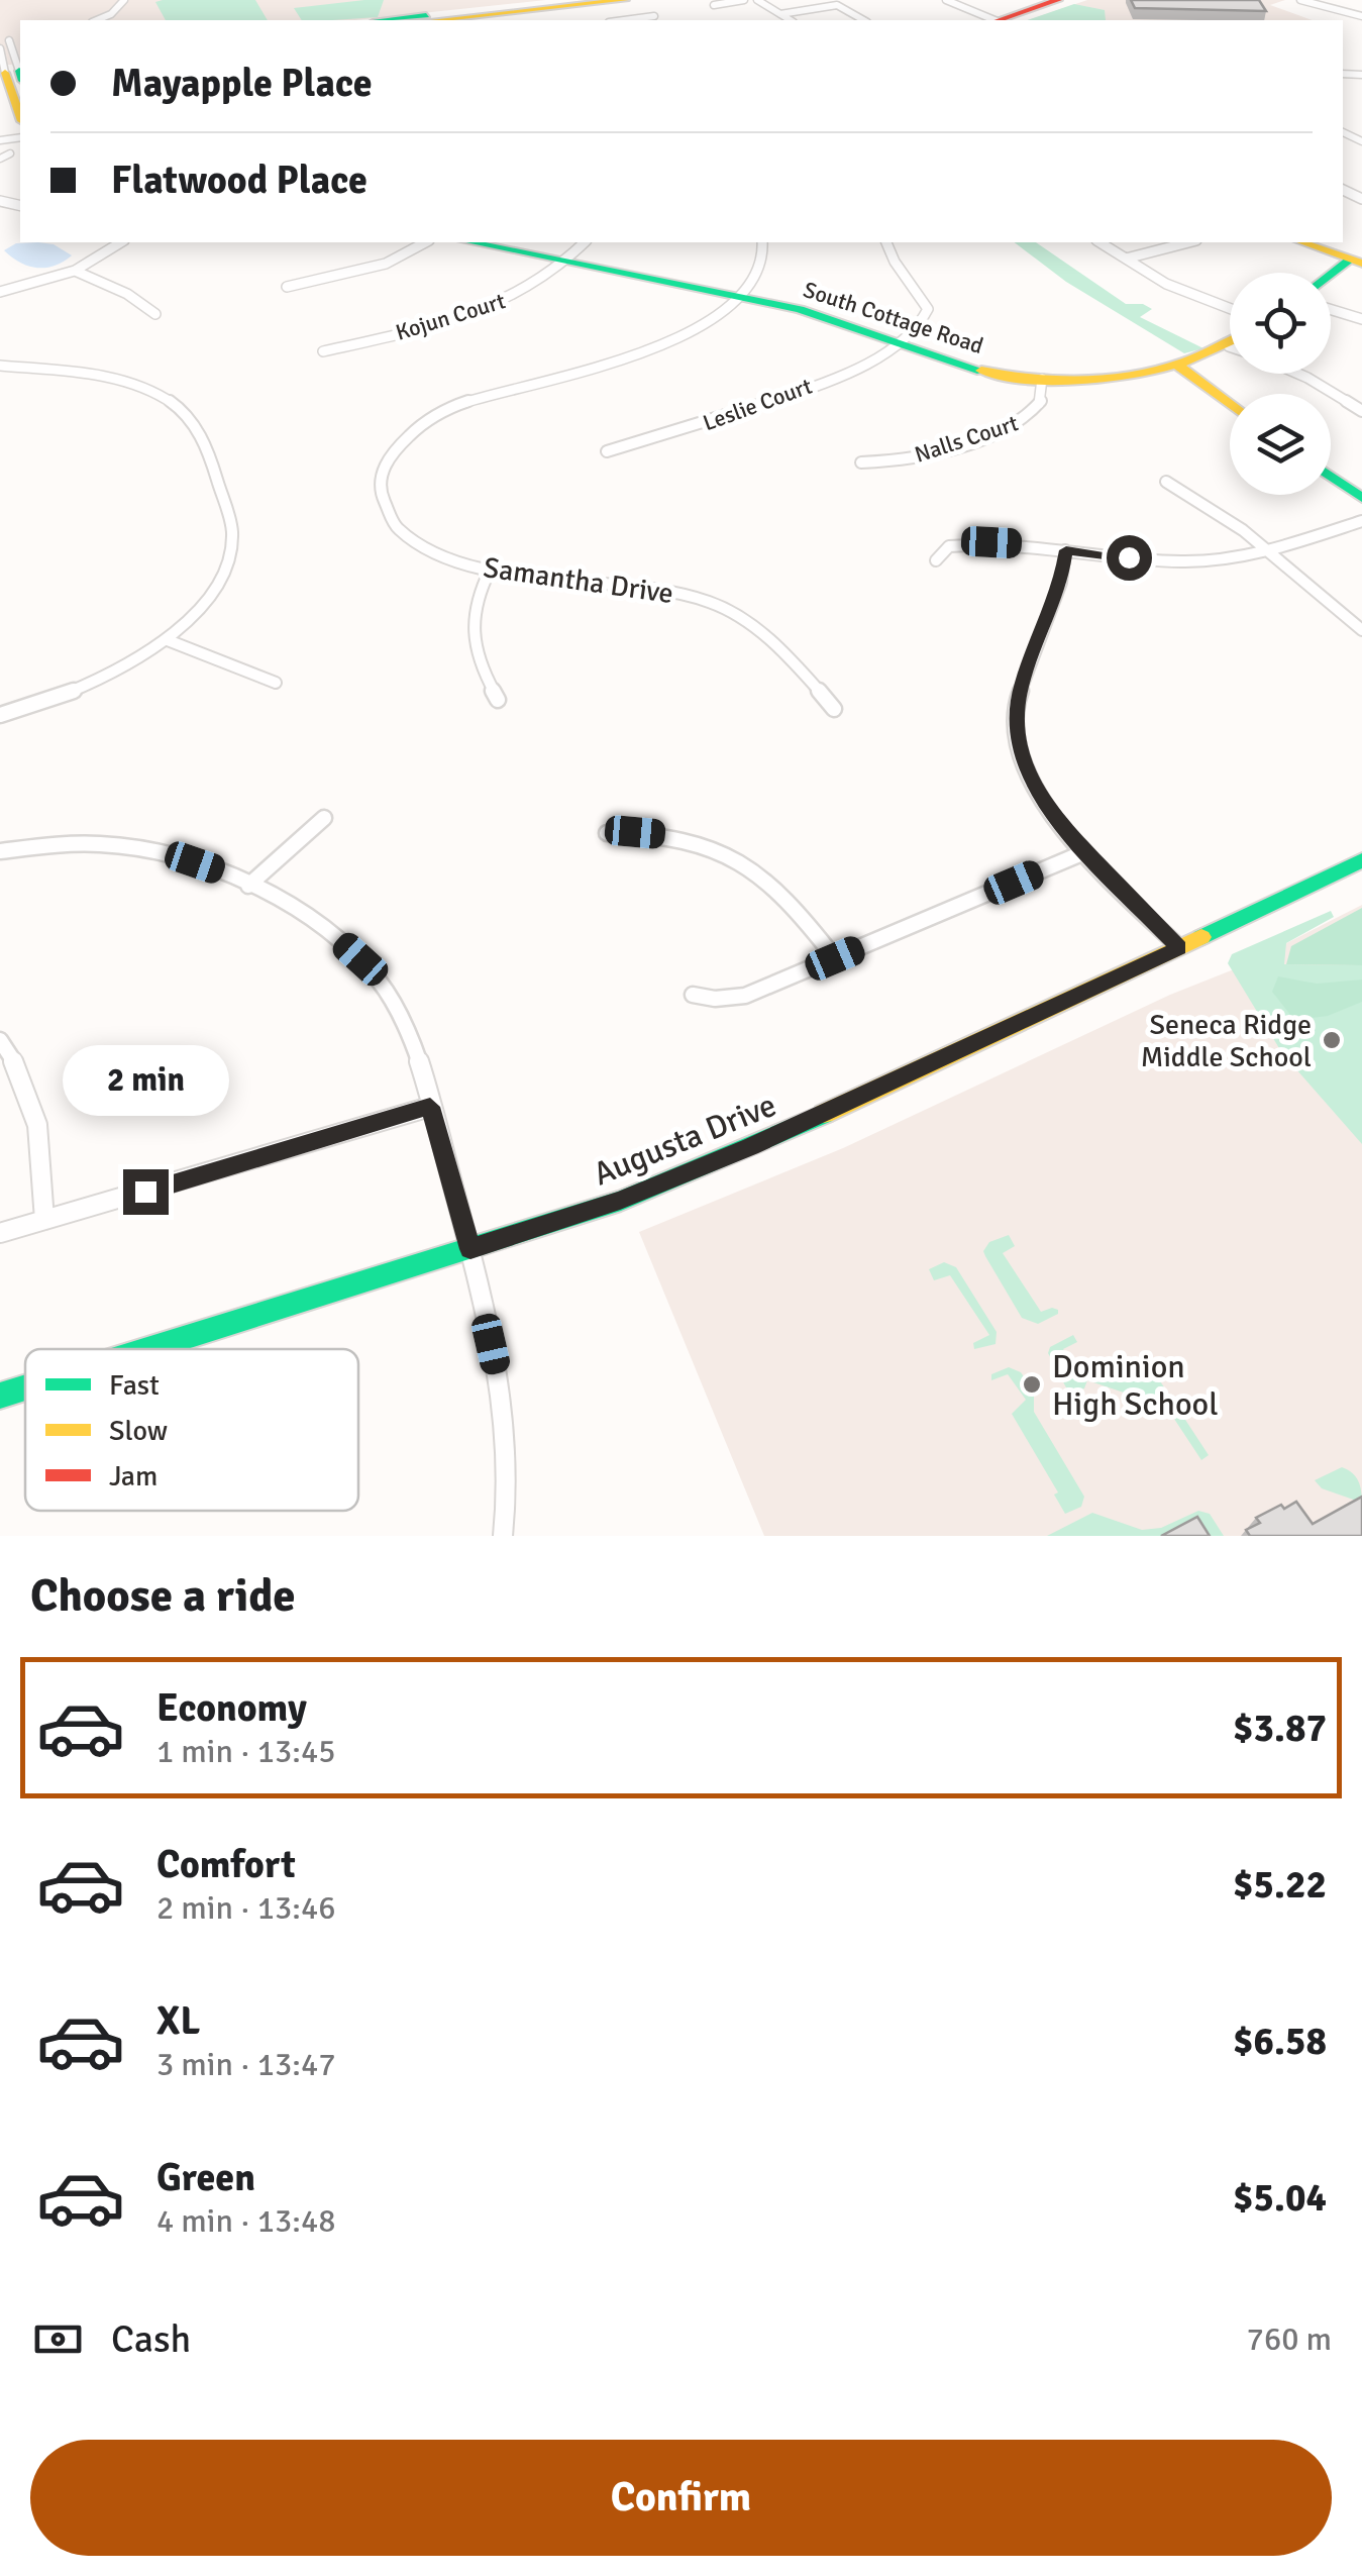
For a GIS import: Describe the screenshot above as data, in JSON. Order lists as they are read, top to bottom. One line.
{"streets":{"street":["Kojun Court","South Cottage Road","Leslie Court","Nalls Court","Samantha Drive","Augusta Drive"]},"crossings":[["Kojun Court","South Cottage Road"],["South Cottage Road","Leslie Court"],["South Cottage Road","Nalls Court"],["South Cottage Road","Samantha Drive"]],"places":["Seneca Ridge Middle School","Dominion High School"],"legend":["Fast","Slow","Jam"],"page":{"banner":["Mayapple Place","Flatwood Place"],"bubble":"2 min","heading":"Choose a ride","list":[{"name":"Economy","note":"1 min · 13:45","value":"$3.87"},{"name":"Comfort","note":"2 min · 13:46","value":"$5.22"},{"name":"XL","note":"3 min · 13:47","value":"$6.58"},{"name":"Green","note":"4 min · 13:48","value":"$5.04"}],"pay":["Cash","760 m"],"buttons":"Confirm"}}
